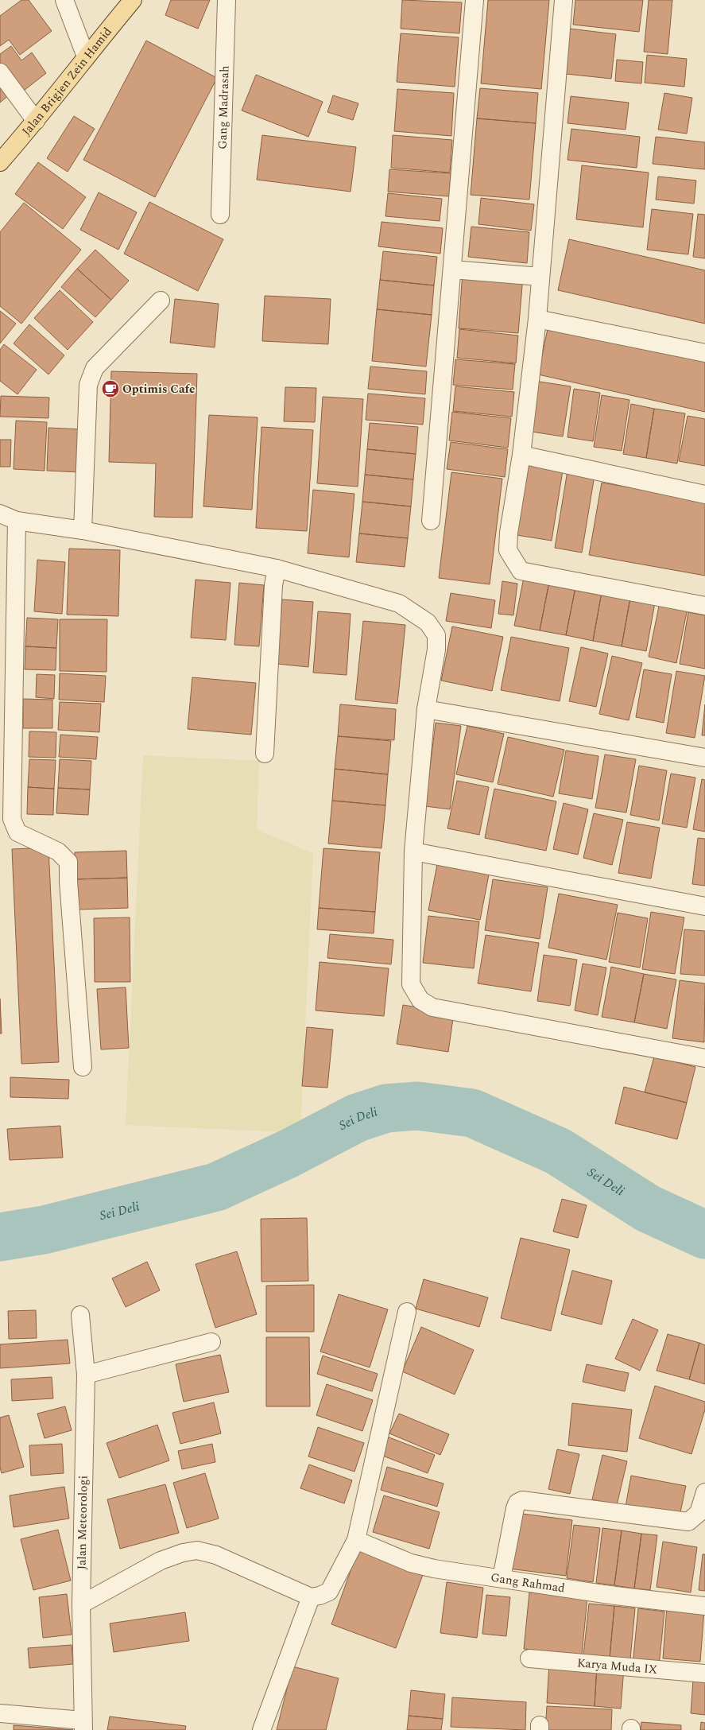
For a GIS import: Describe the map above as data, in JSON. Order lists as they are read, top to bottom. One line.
{"streets":{"main road":["Jalan Brigjen Zein Hamid"],"street":["Gang Madrasah","Jalan Meteorologi","Gang Rahmad","Karya Muda IX"]},"water":["Sei Deli"],"places":{"cafe":["Optimis Cafe"]}}
